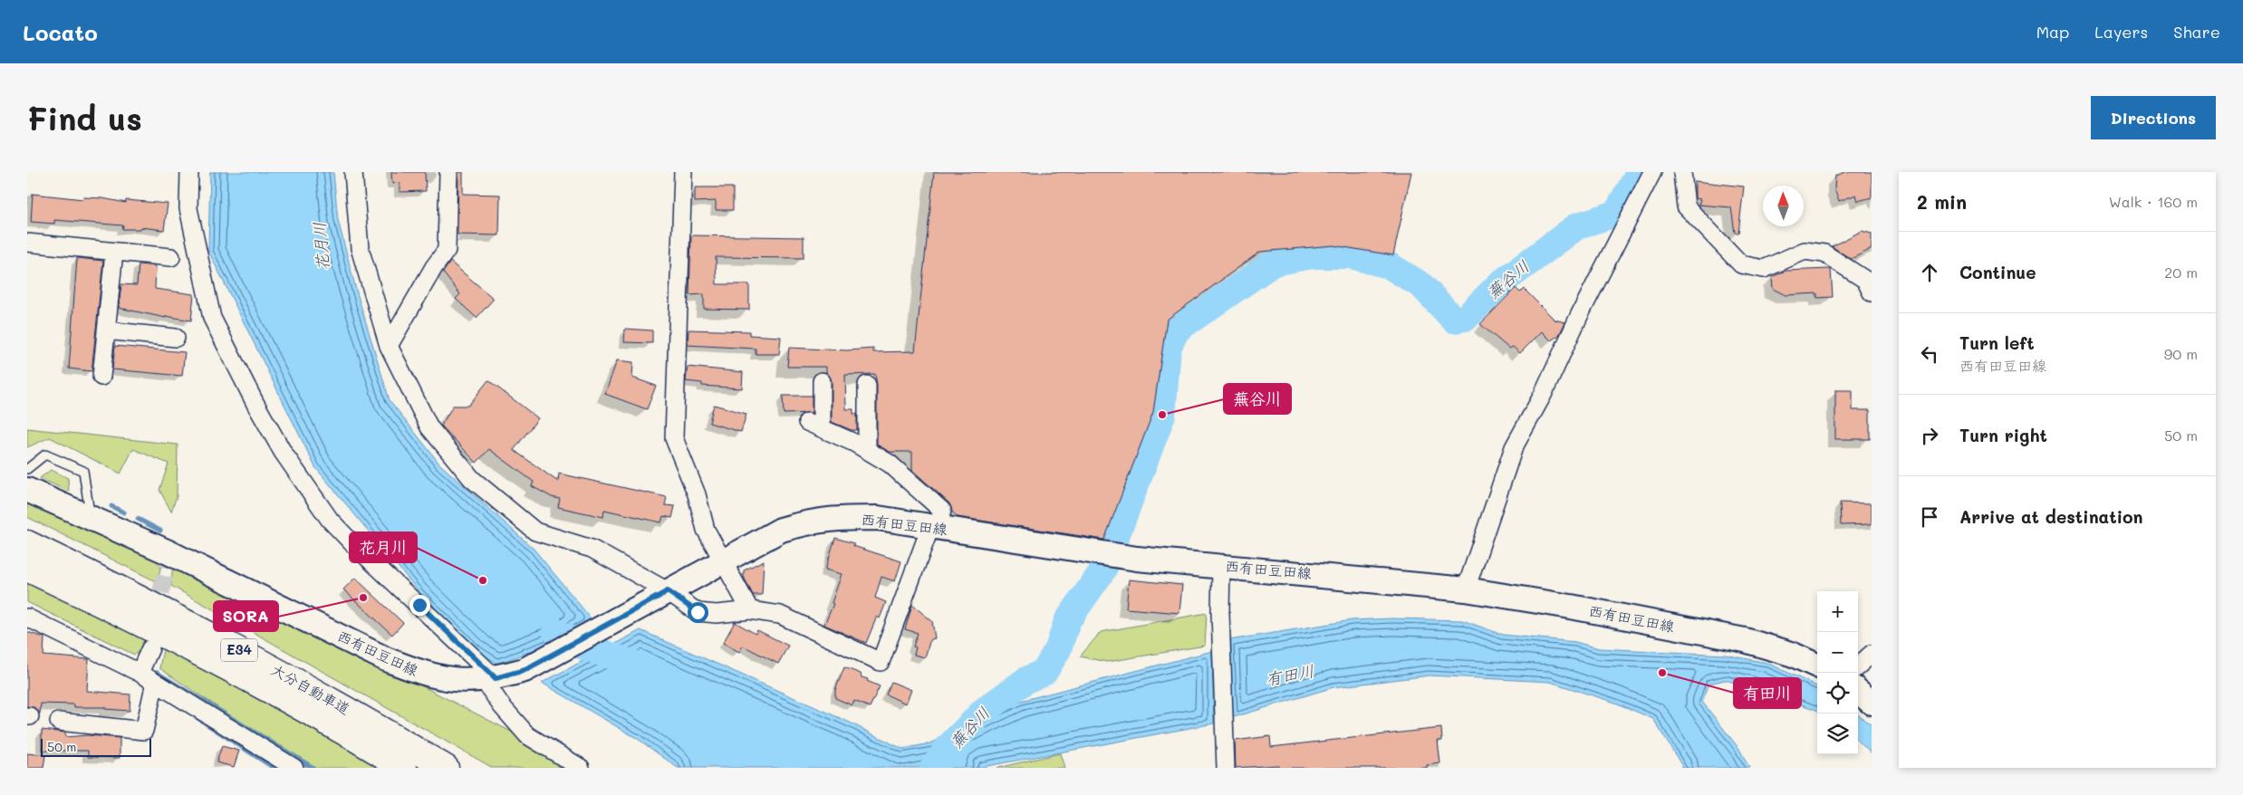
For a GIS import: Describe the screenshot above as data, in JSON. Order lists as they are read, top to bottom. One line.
{"streets":{"highway":["E34","大分自動車道"],"main road":["西有田豆田線"]},"water":["花月川","蕪谷川","有田川"],"places":["蕪谷川","花月川","SORA","有田川"],"scale_bar":"50 m","north":"top","page":{"header":"Locato","nav":["Map","Layers","Share"],"buttons":"Directions","title":"Find us","heading":["2 min","Walk · 160 m"],"list":[["Continue","20 m"],["Turn left","西有田豆田線","90 m"],["Turn right","50 m"],"Arrive at destination"],"map_buttons":["+","−"],"scale":"50 m"}}
